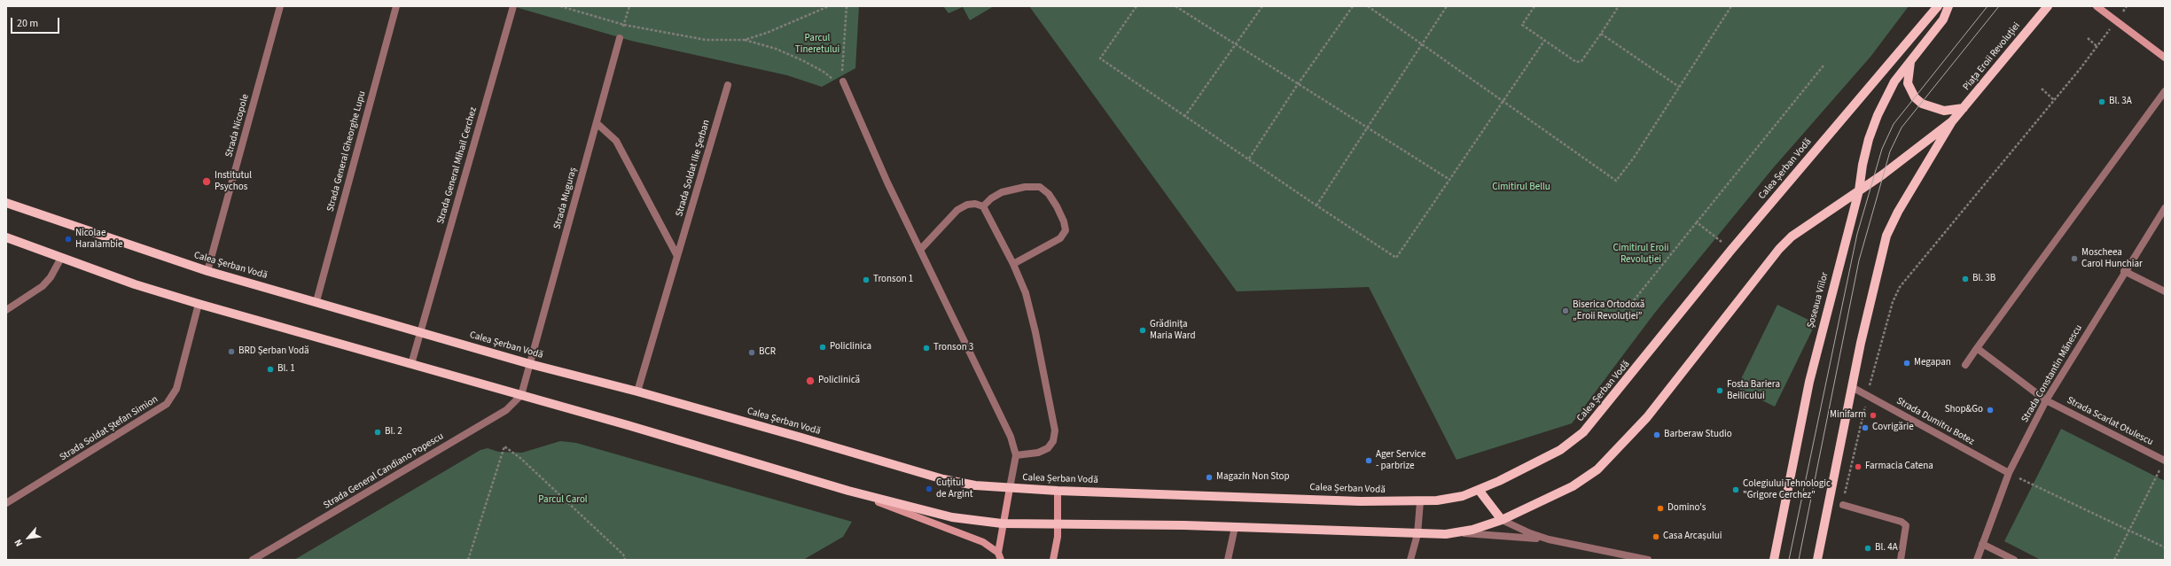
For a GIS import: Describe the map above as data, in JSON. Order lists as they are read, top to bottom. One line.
{"streets":{"main road":["Piața Eroii Revoluției","Calea Șerban Vodă","Șoseaua Viilor"],"street":["Strada Nicopole","Strada General Gheorghe Lupu","Strada General Mihail Cerchez","Strada Soldat Ilie Șerban","Strada Muguraș","Strada Constantin Mănescu","Strada Dumitru Botez","Strada Scarlat Otulescu","Strada Soldat Ștefan Simion","Strada General Candiano Popescu"]},"crossings":[["Strada Nicopole","Calea Șerban Vodă"],["Strada General Gheorghe Lupu","Calea Șerban Vodă"],["Strada General Mihail Cerchez","Calea Șerban Vodă"],["Strada Soldat Ilie Șerban","Calea Șerban Vodă"],["Calea Șerban Vodă","Strada Muguraș"],["Strada Muguraș","Strada General Candiano Popescu"],["Strada Constantin Mănescu","Strada Dumitru Botez"],["Strada Constantin Mănescu","Strada Scarlat Otulescu"]],"parks":["Parcul Tineretului","Cimitirul Bellu","Cimitirul Eroii Revoluției","Parcul Carol"],"places":["Bl. 3A","Institutul Psychos","Nicolae Haralambie","Moscheea Carol Hunchiar","Bl. 3B","Tronson 1","Biserica Ortodoxă „Eroii Revoluției”","Grădinița Maria Ward","Policlinica","Tronson 3","BRD Șerban Vodă","BCR","Megapan","Bl. 1","Policlinică","Fosta Bariera Beilicului","Shop&Go","Minifarm","Covrigărie","Bl. 2","Barberaw Studio","Ager Service - parbrize","Farmacia Catena","Magazin Non Stop","Cuțitul de Argint","Colegiului Tehnologic \"Grigore Cerchez\"","Domino's","Casa Arcașului","Bl. 4A"],"scale_bar":"20 m","north":"bottom left"}
